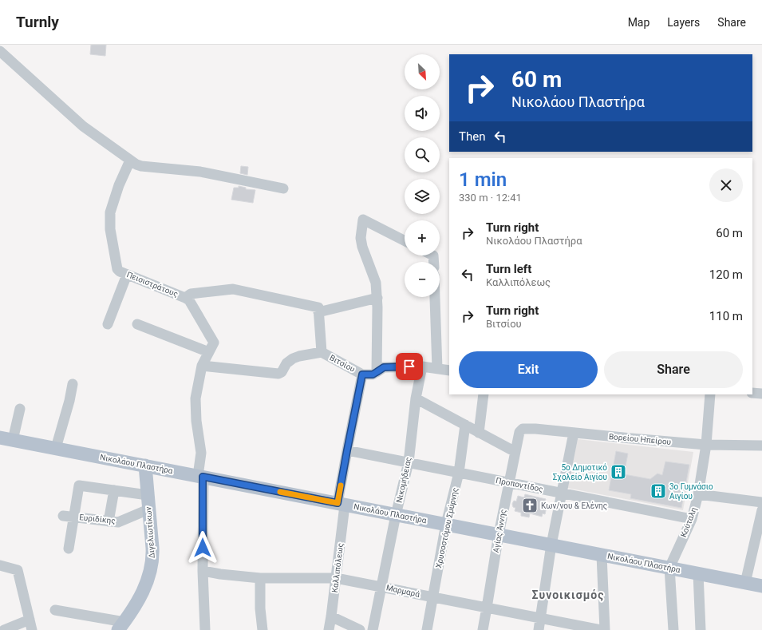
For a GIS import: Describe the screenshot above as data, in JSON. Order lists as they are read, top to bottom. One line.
{"streets":{"main road":["Νικολάου Πλαστήρα","Διγελιωτίκων"],"street":["Πεισιστράτους","Βιτσίου","Βορείου Ηπείρου","Νικομήδειας","Προποντίδος","Ευριδίκης","Κούταλη","Χρυσοστόμου Σμύρνης","Αγίας Άννης","Καλλιπόλεως","Μαρμαρά"]},"crossings":[["Πεισιστράτους","Βιτσίου"],["Πεισιστράτους","Νικολάου Πλαστήρα"],["Πεισιστράτους","Μαρμαρά"],["Βιτσίου","Νικομήδειας"],["Βιτσίου","Καλλιπόλεως"],["Βορείου Ηπείρου","Κούταλη"],["Βορείου Ηπείρου","Αγίας Άννης"],["Νικολάου Πλαστήρα","Νικομήδειας"],["Νικολάου Πλαστήρα","Κούταλη"],["Νικολάου Πλαστήρα","Χρυσοστόμου Σμύρνης"],["Νικολάου Πλαστήρα","Αγίας Άννης"],["Νικολάου Πλαστήρα","Διγελιωτίκων"],["Νικολάου Πλαστήρα","Καλλιπόλεως"],["Νικομήδειας","Προποντίδος"],["Νικομήδειας","Μαρμαρά"],["Προποντίδος","Κούταλη"],["Προποντίδος","Χρυσοστόμου Σμύρνης"],["Προποντίδος","Αγίας Άννης"],["Προποντίδος","Καλλιπόλεως"],["Ευριδίκης","Διγελιωτίκων"],["Χρυσοστόμου Σμύρνης","Μαρμαρά"],["Αγίας Άννης","Μαρμαρά"],["Καλλιπόλεως","Μαρμαρά"]],"districts":["Συνοικισμός"],"places":{"building":["5ο Δημοτικό Σχολείο Αιγίου","3ο Γυμνάσιο Αιγίου"],"church":["Κων/νου & Ελένης"]},"north":"bottom right","page":{"header":"Turnly","nav":["Map","Layers","Share"],"map_buttons":["+","−"],"turn":["60 m","Νικολάου Πλαστήρα"],"then":"Then","heading":["1 min","330 m · 12:41"],"list":[{"name":"Turn right","note":"Νικολάου Πλαστήρα","value":"60 m"},{"name":"Turn left","note":"Καλλιπόλεως","value":"120 m"},{"name":"Turn right","note":"Βιτσίου","value":"110 m"}],"buttons":["Exit","Share"]}}
